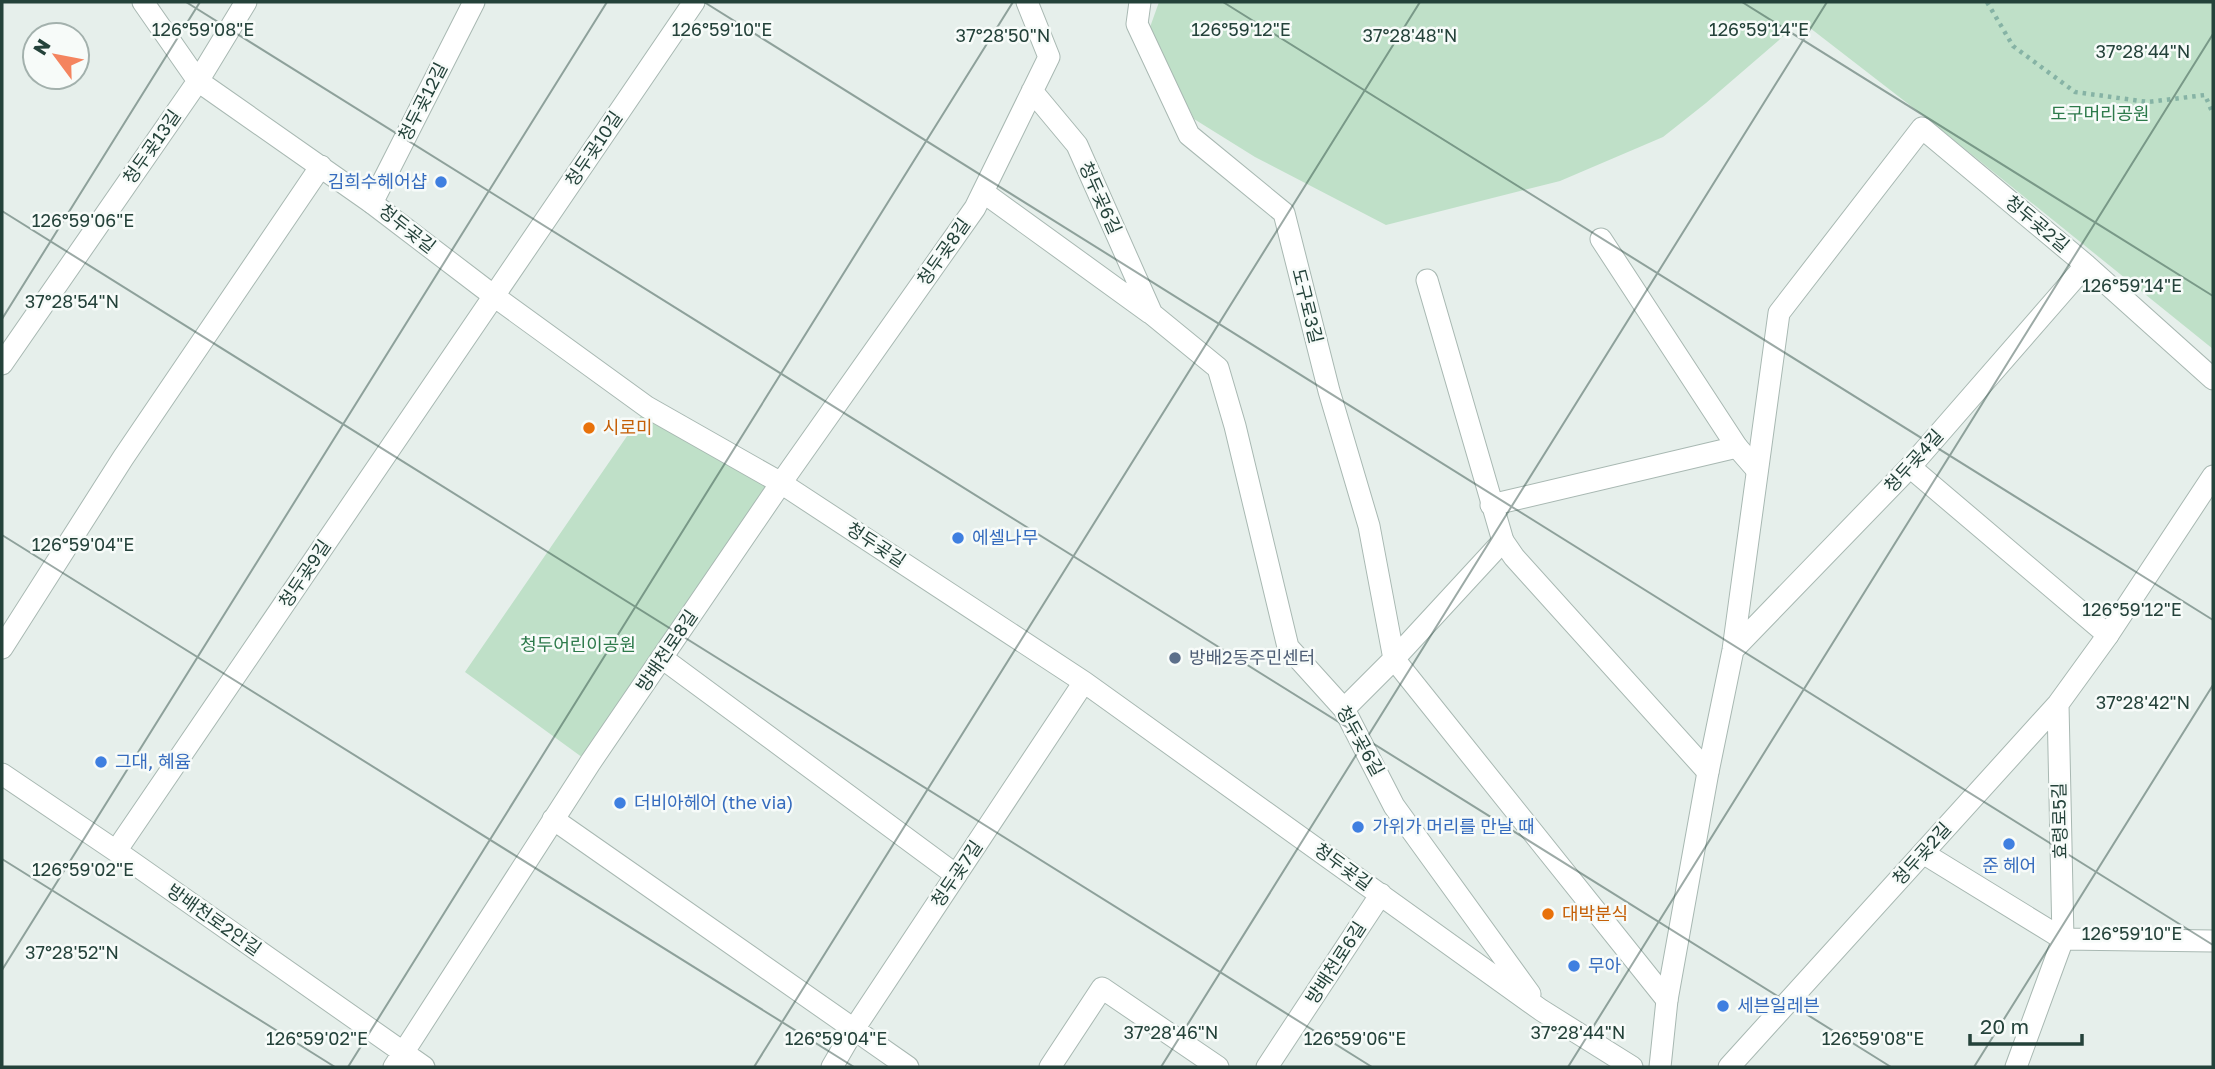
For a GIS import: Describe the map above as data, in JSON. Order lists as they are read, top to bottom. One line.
{"streets":{"street":["청두곶12길","청두곶13길","청두곶10길","청두곶6길","청두곶2길","청두곶길","청두곶8길","도구로3길","청두곶4길","청두곶9길","방배천로8길","효령로5길","청두곶7길","방배천로2안길","방배천로6길"]},"crossings":[["청두곶12길","청두곶길"],["청두곶13길","청두곶길"],["청두곶10길","청두곶길"],["청두곶10길","청두곶9길"],["청두곶6길","청두곶길"],["청두곶6길","청두곶8길"],["청두곶2길","청두곶4길"],["청두곶2길","효령로5길"],["청두곶길","청두곶8길"],["청두곶길","청두곶9길"],["청두곶길","방배천로8길"],["청두곶길","청두곶7길"],["청두곶길","방배천로6길"],["청두곶8길","방배천로8길"],["청두곶9길","방배천로2안길"],["방배천로8길","방배천로2안길"]],"parks":["도구머리공원","청두어린이공원"],"places":["김희수헤어샵","시로미","에셀나무","방배2동주민센터","그대, 혜윰","더비아헤어 (the via)","가위가 머리를 만날 때","준 헤어","대박분식","무아","세븐일레븐"],"scale_bar":"20 m","north":"top left","coordinates":["126°59'10\"E","126°59'12\"E","126°59'08\"E","126°59'14\"E","37°28'50\"N","37°28'48\"N","37°28'44\"N","126°59'06\"E","37°28'54\"N","126°59'04\"E","37°28'42\"N","126°59'02\"E","37°28'52\"N","37°28'46\"N"]}
